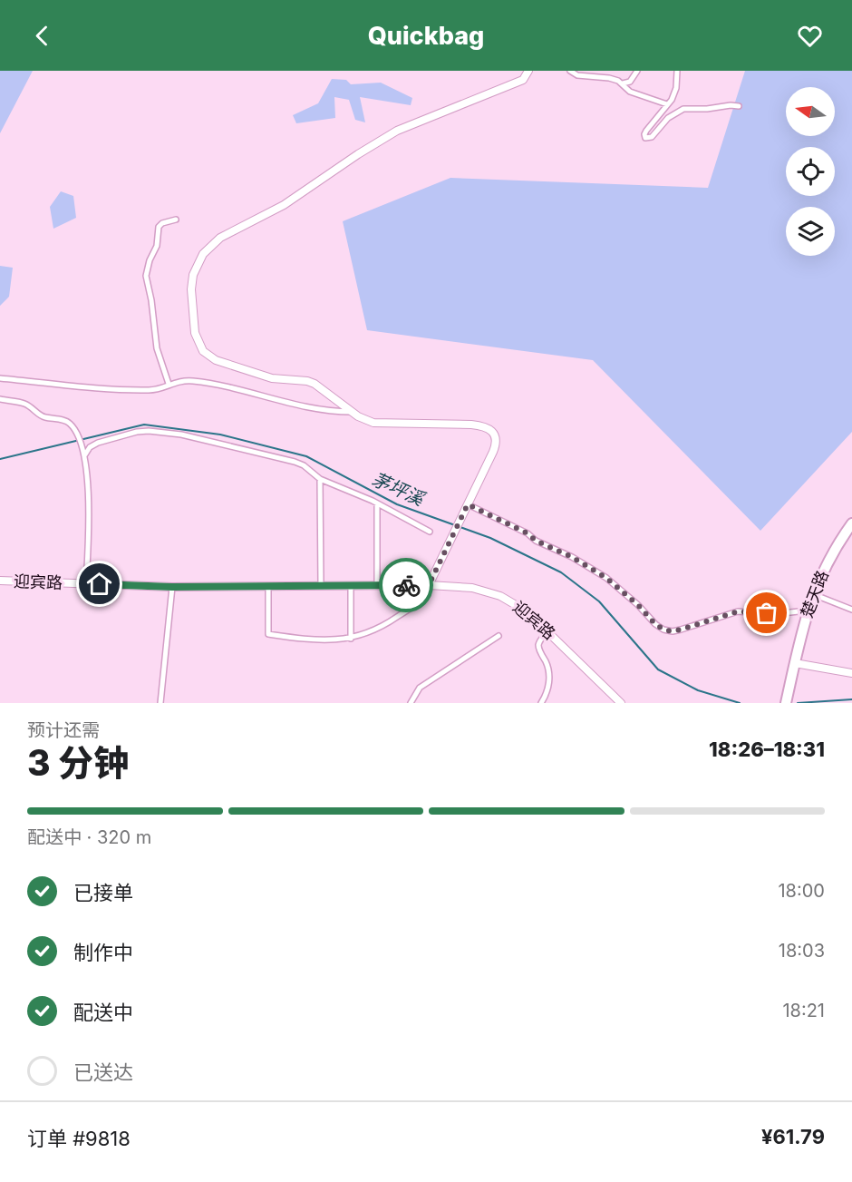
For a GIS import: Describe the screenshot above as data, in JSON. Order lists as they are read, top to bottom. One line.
{"streets":{"highway":["楚天路"],"street":["迎宾路"]},"water":["茅坪溪"],"north":"left","page":{"header":"Quickbag","heading":["3 分钟","预计还需","18:26–18:31"],"panel":["订单 #9818","¥61.79"],"bar":"配送中 · 320 m","list":[["已接单","18:00"],["制作中","18:03"],["配送中","18:21"],"已送达"]}}
